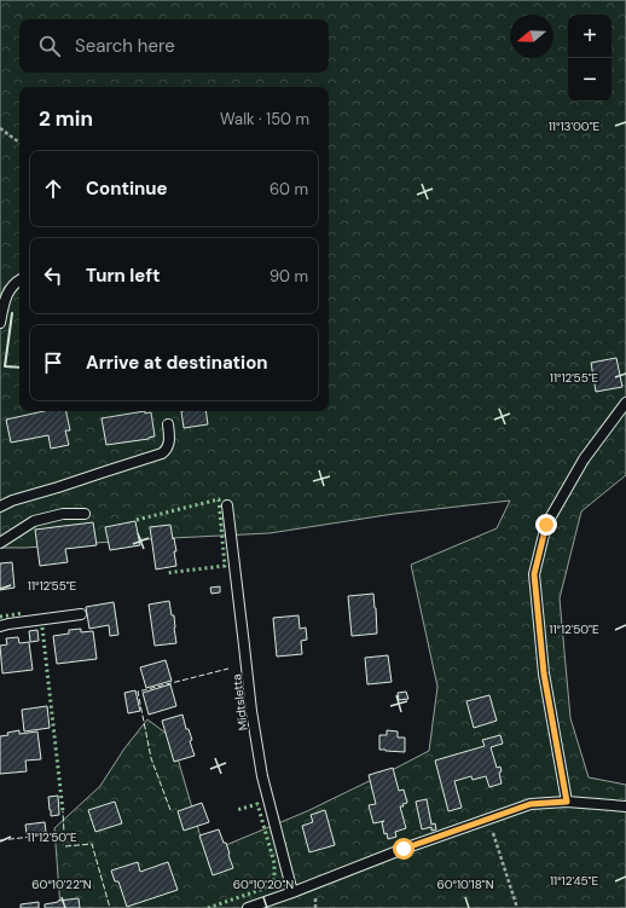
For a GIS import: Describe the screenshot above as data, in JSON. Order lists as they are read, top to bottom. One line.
{"streets":{"lane":["Midtsletta"]},"north":"left","page":{"map_buttons":["+","−"],"search":"Search here","heading":["2 min","Walk · 150 m"],"list":[["Continue","60 m"],["Turn left","90 m"],"Arrive at destination"]},"coordinates":["11°13'00\"E","11°12'55\"E","11°12'50\"E","11°12'45\"E","60°10'22\"N","60°10'20\"N","60°10'18\"N"]}
